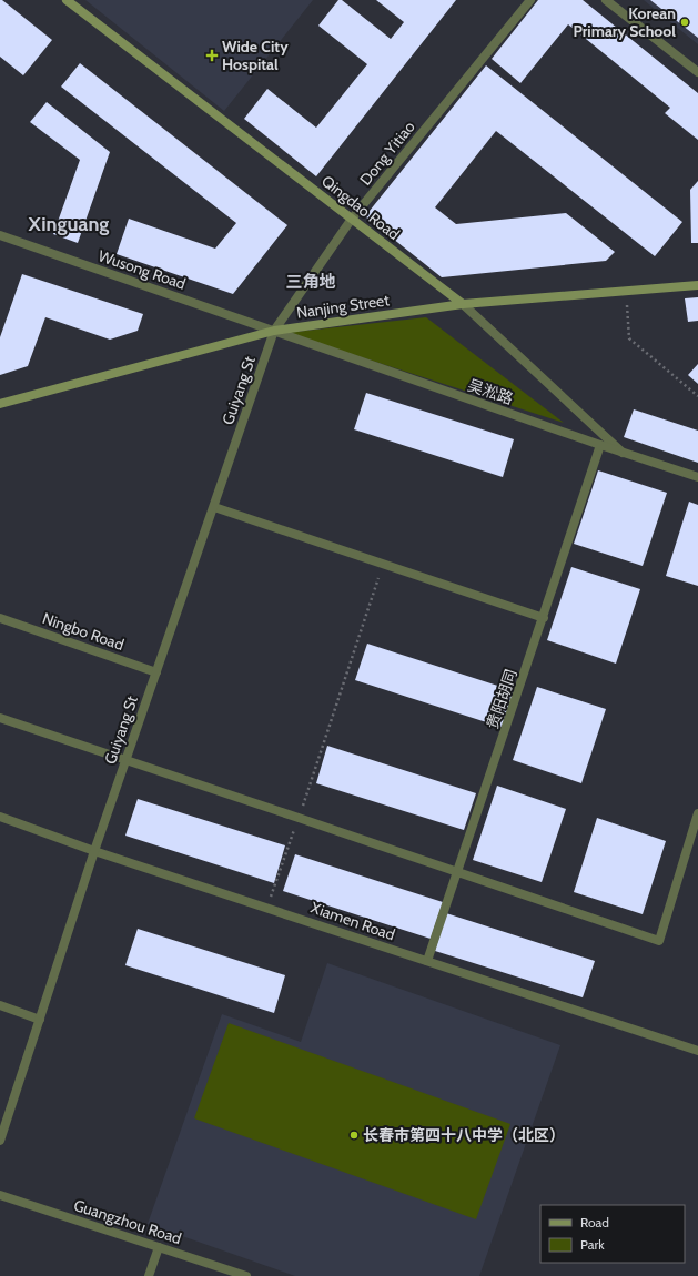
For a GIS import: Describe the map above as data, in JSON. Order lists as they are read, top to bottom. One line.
{"streets":{"main road":["Qingdao Road","Nanjing Street"],"street":["Dong Yitiao","Wusong Road","Guiyang St","吴淞路","Ningbo Road","贵阳胡同","Xiamen Road","Guangzhou Road"]},"crossings":[["Dong Yitiao","Qingdao Road"],["Dong Yitiao","Wusong Road"],["Dong Yitiao","Nanjing Street"],["Dong Yitiao","Guiyang St"],["Dong Yitiao","吴淞路"],["Qingdao Road","Nanjing Street"],["Qingdao Road","吴淞路"],["Wusong Road","Nanjing Street"],["Wusong Road","Guiyang St"],["Wusong Road","吴淞路"],["Nanjing Street","Guiyang St"],["Nanjing Street","吴淞路"],["Guiyang St","吴淞路"],["Guiyang St","Ningbo Road"],["Guiyang St","Xiamen Road"],["吴淞路","贵阳胡同"],["贵阳胡同","Xiamen Road"]],"districts":["Xinguang","三角地"],"places":{"other":["Korean Primary School","长春市第四十八中学（北区）"],"health":["Wide City Hospital"]},"legend":["Road","Park"]}
